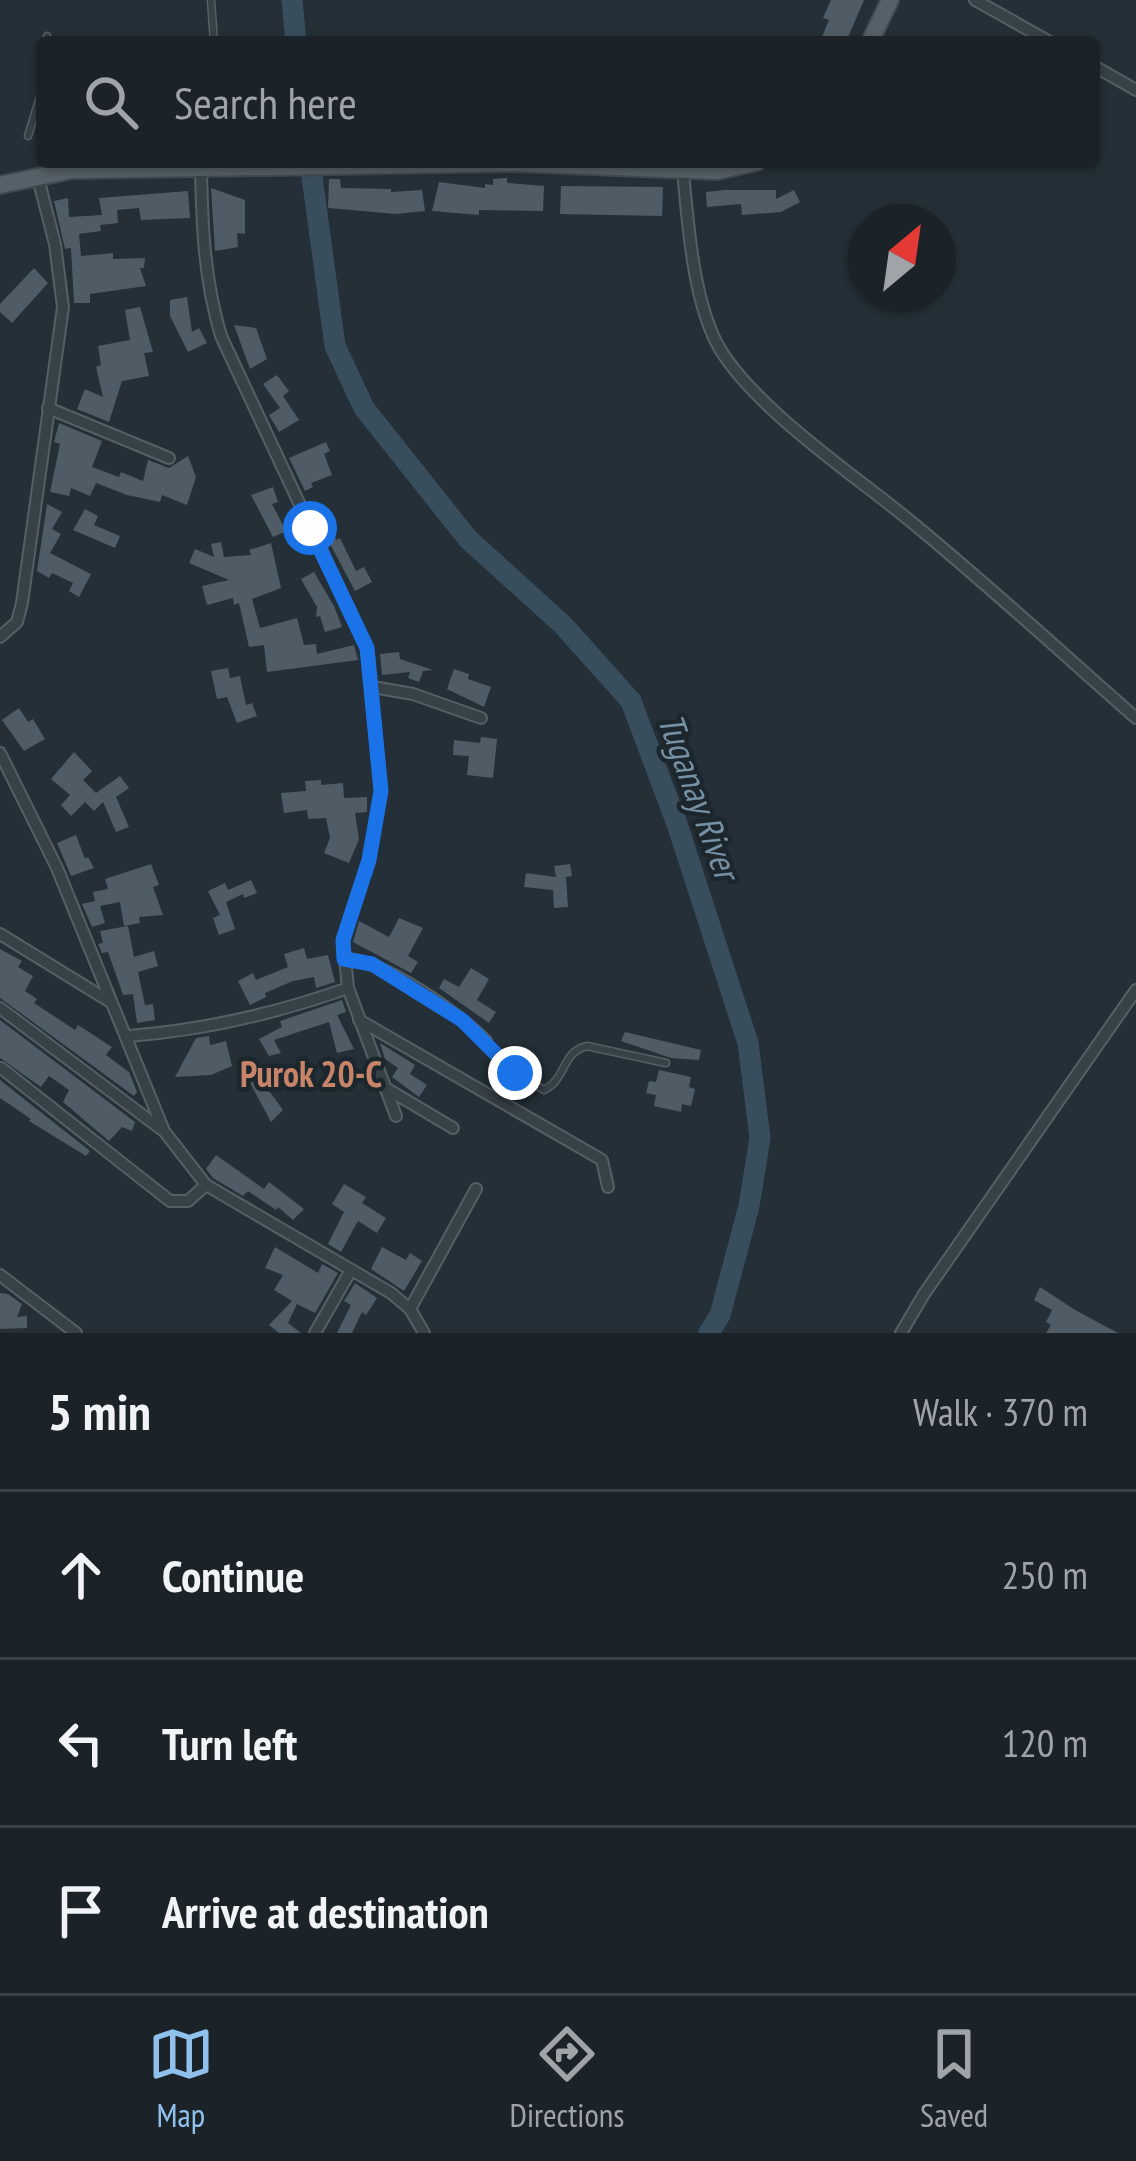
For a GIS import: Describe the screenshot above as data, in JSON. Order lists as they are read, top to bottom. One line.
{"districts":["Purok 20-C"],"water":["Tuganay River"],"north":"top right","page":{"search":"Search here","heading":["5 min","Walk · 370 m"],"list":[["Continue","250 m"],["Turn left","120 m"],"Arrive at destination"],"nav":["Map","Directions","Saved"]}}
